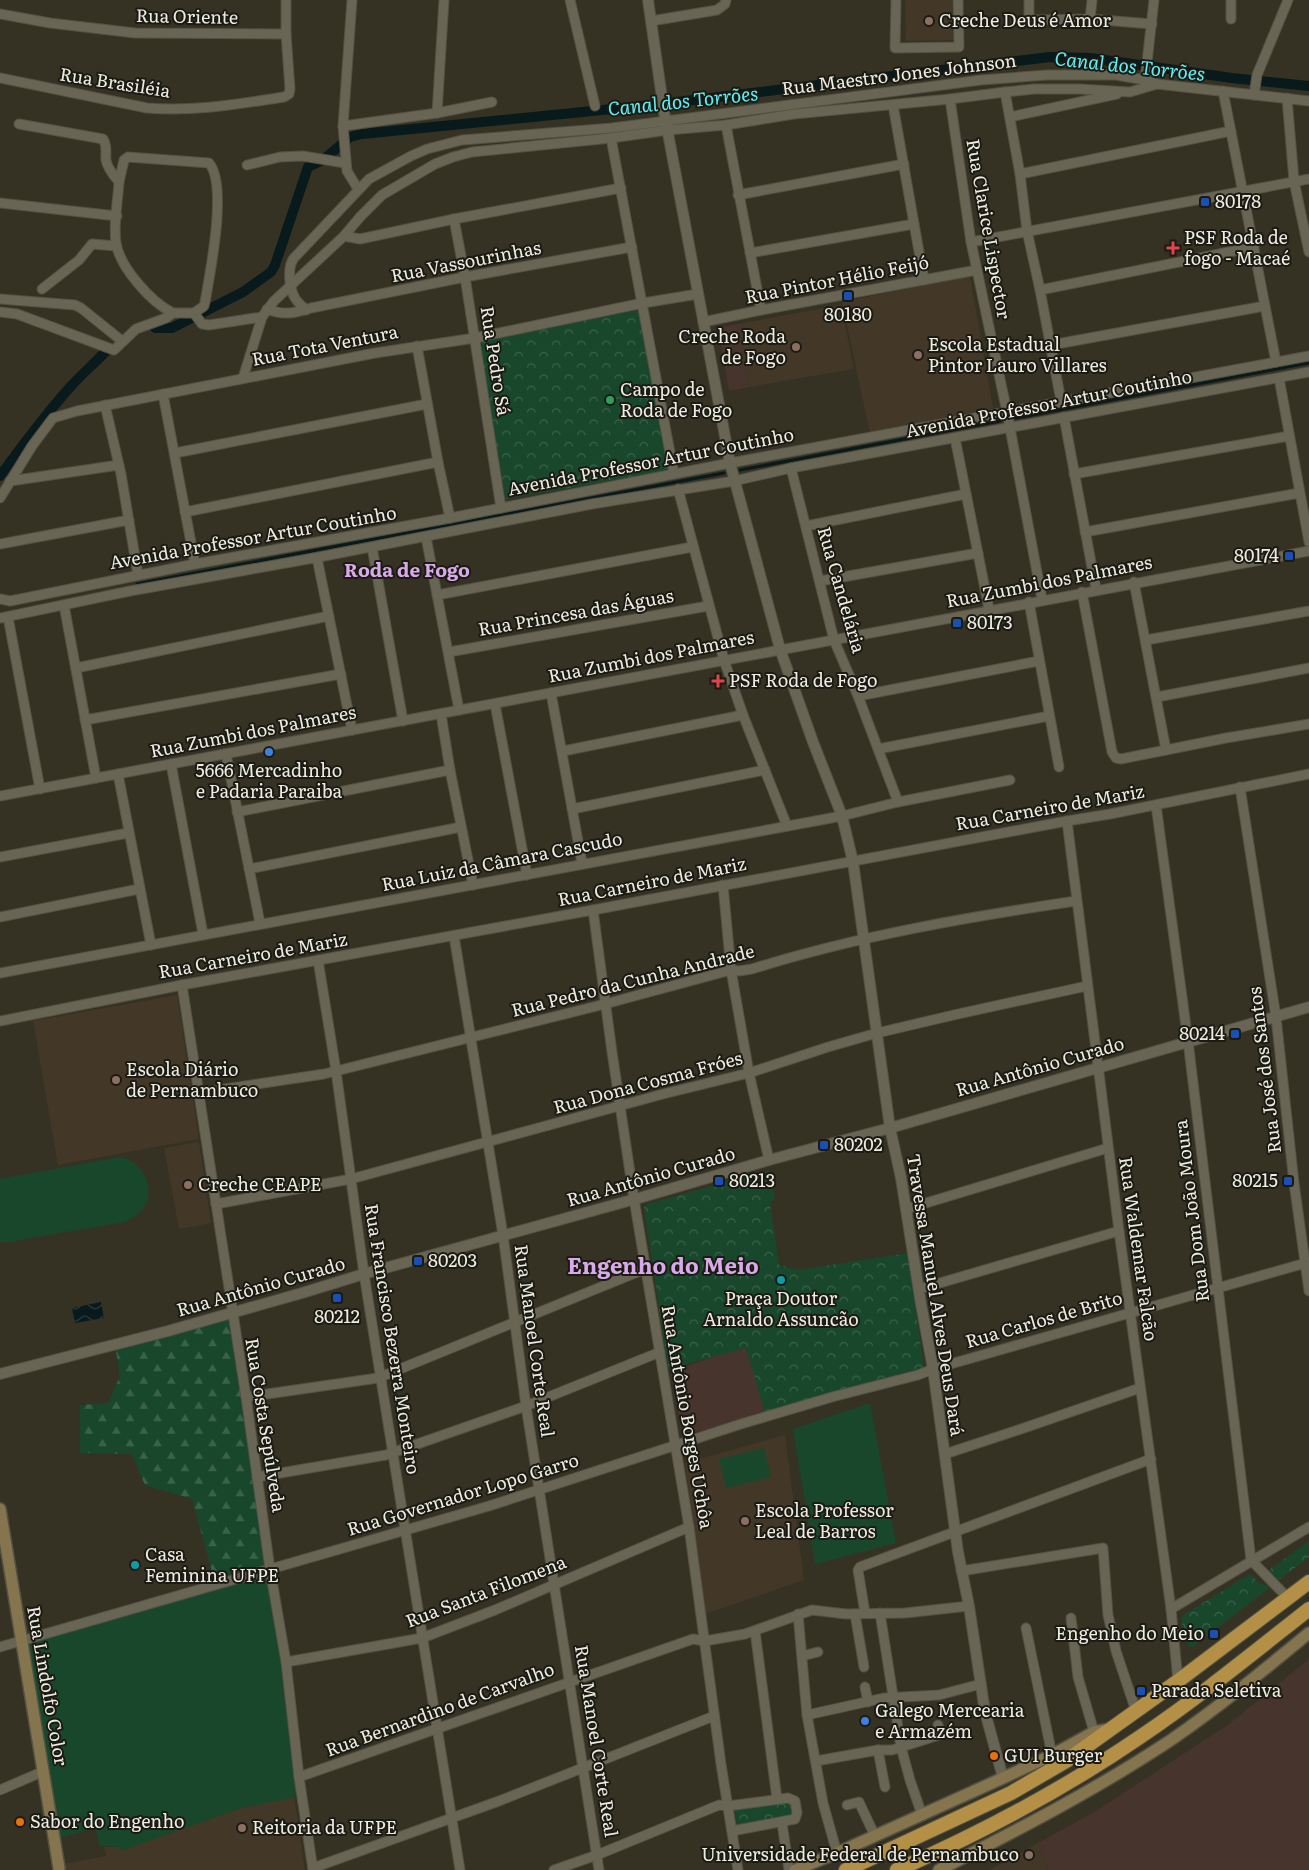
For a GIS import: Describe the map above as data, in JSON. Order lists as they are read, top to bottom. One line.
{"streets":{"main road":["Rua Lindolfo Color"],"street":["Rua Oriente","Rua Maestro Jones Johnson","Rua Brasiléia","Rua Clarice Lispector","Rua Vassourinhas","Rua Pintor Hélio Feijó","Rua Tota Ventura","Rua Pedro Sá","Avenida Professor Artur Coutinho","Rua Zumbi dos Palmares","Rua Candelária","Rua Princesa das Águas","Rua Carneiro de Mariz","Rua Luiz da Câmara Cascudo","Rua Pedro da Cunha Andrade","Rua Antônio Curado","Rua José dos Santos","Rua Dona Cosma Fróes","Rua Dom João Moura","Rua Waldemar Falcão","Travessa Manuel Alves Deus Dará","Rua Carlos de Brito","Rua Francisco Bezerra Monteiro","Rua Manoel Corte Real","Rua Antônio Borges Uchôa","Rua Costa Sepúlveda","Rua Governador Lopo Garro","Rua Santa Filomena","Rua Bernardino de Carvalho"]},"crossings":[["Rua Oriente","Rua Brasiléia"],["Rua Maestro Jones Johnson","Rua Clarice Lispector"],["Rua Maestro Jones Johnson","Rua Vassourinhas"],["Rua Maestro Jones Johnson","Travessa Manuel Alves Deus Dará"],["Rua Clarice Lispector","Rua Pintor Hélio Feijó"],["Rua Clarice Lispector","Avenida Professor Artur Coutinho"],["Rua Clarice Lispector","Rua Zumbi dos Palmares"],["Rua Vassourinhas","Rua Pedro Sá"],["Rua Pintor Hélio Feijó","Travessa Manuel Alves Deus Dará"],["Rua Tota Ventura","Rua Pedro Sá"],["Rua Tota Ventura","Travessa Manuel Alves Deus Dará"],["Rua Pedro Sá","Avenida Professor Artur Coutinho"],["Avenida Professor Artur Coutinho","Rua Candelária"],["Avenida Professor Artur Coutinho","Travessa Manuel Alves Deus Dará"],["Rua Zumbi dos Palmares","Rua Candelária"],["Rua Zumbi dos Palmares","Travessa Manuel Alves Deus Dará"],["Rua Candelária","Rua Luiz da Câmara Cascudo"],["Rua Carneiro de Mariz","Rua José dos Santos"],["Rua Carneiro de Mariz","Rua Dom João Moura"],["Rua Carneiro de Mariz","Rua Waldemar Falcão"],["Rua Carneiro de Mariz","Travessa Manuel Alves Deus Dará"],["Rua Carneiro de Mariz","Rua Francisco Bezerra Monteiro"],["Rua Carneiro de Mariz","Rua Manoel Corte Real"],["Rua Carneiro de Mariz","Rua Antônio Borges Uchôa"],["Rua Carneiro de Mariz","Rua Costa Sepúlveda"],["Rua Luiz da Câmara Cascudo","Travessa Manuel Alves Deus Dará"],["Rua Pedro da Cunha Andrade","Rua Waldemar Falcão"],["Rua Pedro da Cunha Andrade","Travessa Manuel Alves Deus Dará"],["Rua Pedro da Cunha Andrade","Rua Francisco Bezerra Monteiro"],["Rua Pedro da Cunha Andrade","Rua Manoel Corte Real"],["Rua Pedro da Cunha Andrade","Rua Antônio Borges Uchôa"],["Rua Pedro da Cunha Andrade","Rua Costa Sepúlveda"],["Rua Antônio Curado","Rua José dos Santos"],["Rua Antônio Curado","Rua Dom João Moura"],["Rua Antônio Curado","Rua Waldemar Falcão"],["Rua Antônio Curado","Travessa Manuel Alves Deus Dará"],["Rua Antônio Curado","Rua Francisco Bezerra Monteiro"],["Rua Antônio Curado","Rua Manoel Corte Real"],["Rua Antônio Curado","Rua Antônio Borges Uchôa"],["Rua Antônio Curado","Rua Costa Sepúlveda"],["Rua José dos Santos","Rua Carlos de Brito"],["Rua Dona Cosma Fróes","Rua Waldemar Falcão"],["Rua Dona Cosma Fróes","Travessa Manuel Alves Deus Dará"],["Rua Dona Cosma Fróes","Rua Francisco Bezerra Monteiro"],["Rua Dona Cosma Fróes","Rua Manoel Corte Real"],["Rua Dona Cosma Fróes","Rua Antônio Borges Uchôa"],["Rua Dona Cosma Fróes","Rua Costa Sepúlveda"],["Rua Dom João Moura","Rua Carlos de Brito"],["Rua Waldemar Falcão","Rua Carlos de Brito"],["Travessa Manuel Alves Deus Dará","Rua Carlos de Brito"],["Travessa Manuel Alves Deus Dará","Rua Governador Lopo Garro"],["Travessa Manuel Alves Deus Dará","Rua Bernardino de Carvalho"],["Rua Carlos de Brito","Rua Governador Lopo Garro"],["Rua Francisco Bezerra Monteiro","Rua Governador Lopo Garro"],["Rua Francisco Bezerra Monteiro","Rua Santa Filomena"],["Rua Francisco Bezerra Monteiro","Rua Bernardino de Carvalho"],["Rua Manoel Corte Real","Rua Governador Lopo Garro"],["Rua Manoel Corte Real","Rua Santa Filomena"],["Rua Manoel Corte Real","Rua Bernardino de Carvalho"],["Rua Antônio Borges Uchôa","Rua Governador Lopo Garro"],["Rua Antônio Borges Uchôa","Rua Santa Filomena"],["Rua Antônio Borges Uchôa","Rua Bernardino de Carvalho"],["Rua Costa Sepúlveda","Rua Governador Lopo Garro"],["Rua Costa Sepúlveda","Rua Santa Filomena"],["Rua Costa Sepúlveda","Rua Bernardino de Carvalho"],["Rua Governador Lopo Garro","Rua Lindolfo Color"]],"districts":["Roda de Fogo","Engenho do Meio"],"water":["Canal dos Torrões"],"places":{"other":["Creche Deus é Amor","Creche Roda de Fogo","Escola Estadual Pintor Lauro Villares","Campo de Roda de Fogo","5666 Mercadinho e Padaria Paraiba","Escola Diário de Pernambuco","Creche CEAPE","Praça Doutor Arnaldo Assuncão","Escola Professor Leal de Barros","Casa Feminina UFPE","Galego Mercearia e Armazém","GUI Burger","Sabor do Engenho","Reitoria da UFPE","Universidade Federal de Pernambuco"],"transit":["80178","80180","80174","80173","80214","80202","80213","80215","80203","80212","Engenho do Meio","Parada Seletiva"],"health":["PSF Roda de fogo - Macaé","PSF Roda de Fogo"]}}
